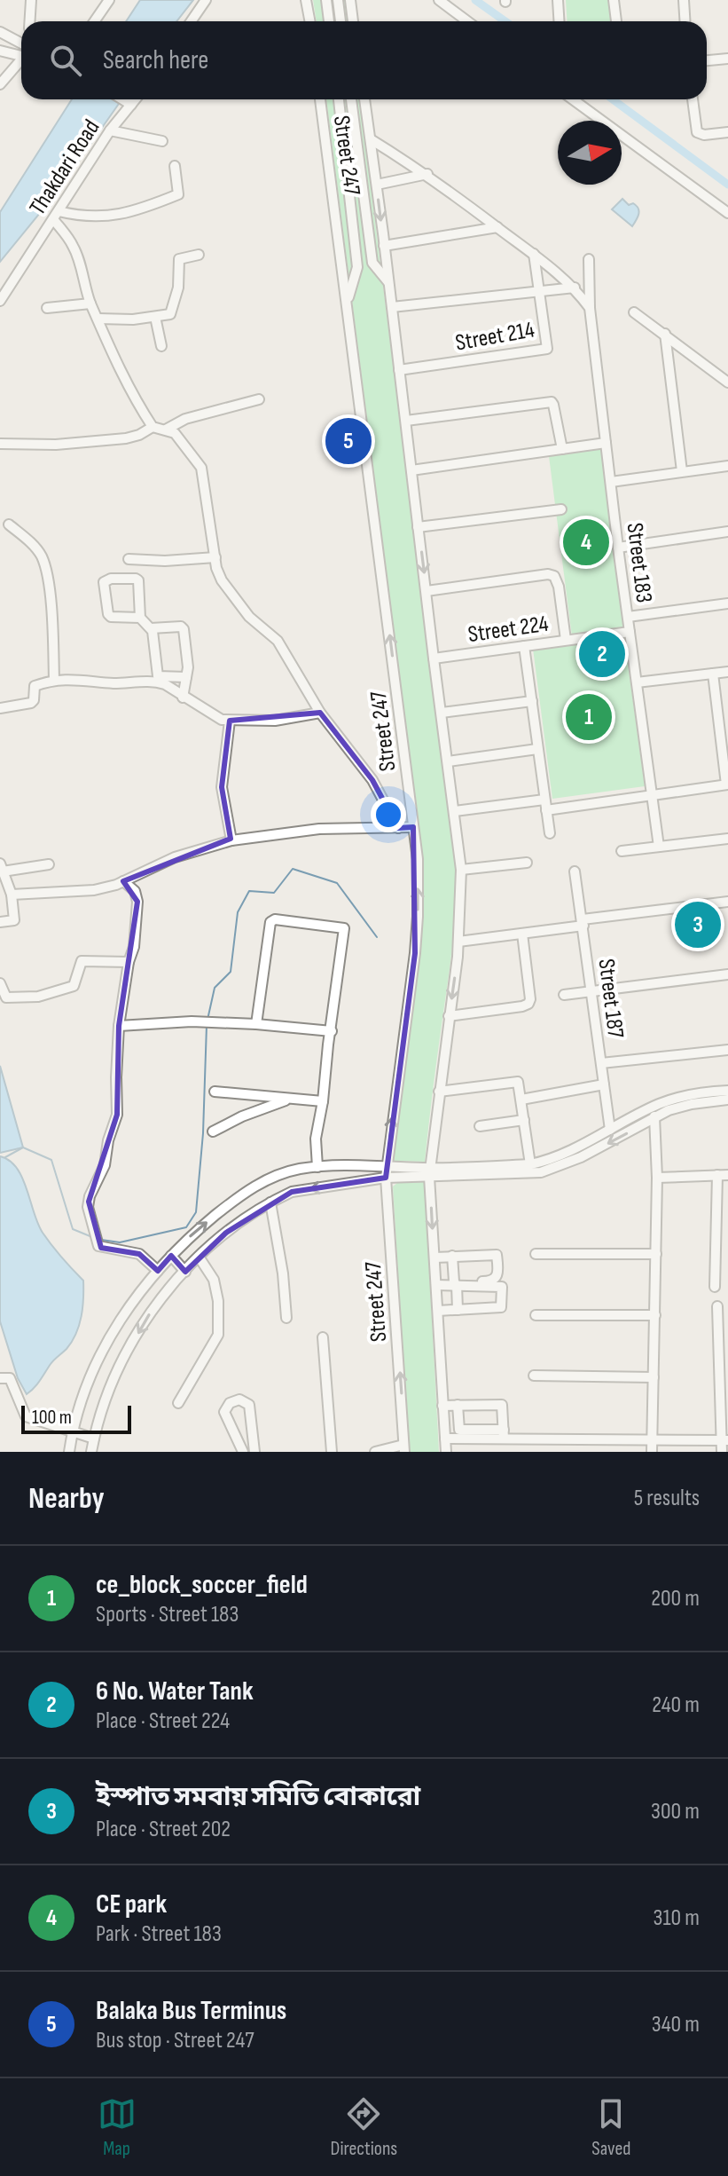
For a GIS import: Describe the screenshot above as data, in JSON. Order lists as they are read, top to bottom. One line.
{"streets":{"street":["Street 247","Thakdari Road","Street 214","Street 183","Street 224","Street 187"]},"crossings":[["Street 247","Street 214"],["Street 247","Street 183"],["Street 247","Street 224"],["Street 214","Street 183"],["Street 183","Street 224"]],"scale_bar":"100 m","north":"right","page":{"search":"Search here","pins":["5","4","2","1","3"],"scale":"100 m","heading":["Nearby","5 results"],"list":[{"mark":"1","name":"ce_block_soccer_field","note":"Sports · Street 183","value":"200 m"},{"mark":"2","name":"6 No. Water Tank","note":"Place · Street 224","value":"240 m"},{"mark":"3","name":"ইস্পাত সমবায় সমিতি বোকারো","note":"Place · Street 202","value":"300 m"},{"mark":"4","name":"CE park","note":"Park · Street 183","value":"310 m"},{"mark":"5","name":"Balaka Bus Terminus","note":"Bus stop · Street 247","value":"340 m"}],"nav":["Map","Directions","Saved"]}}
